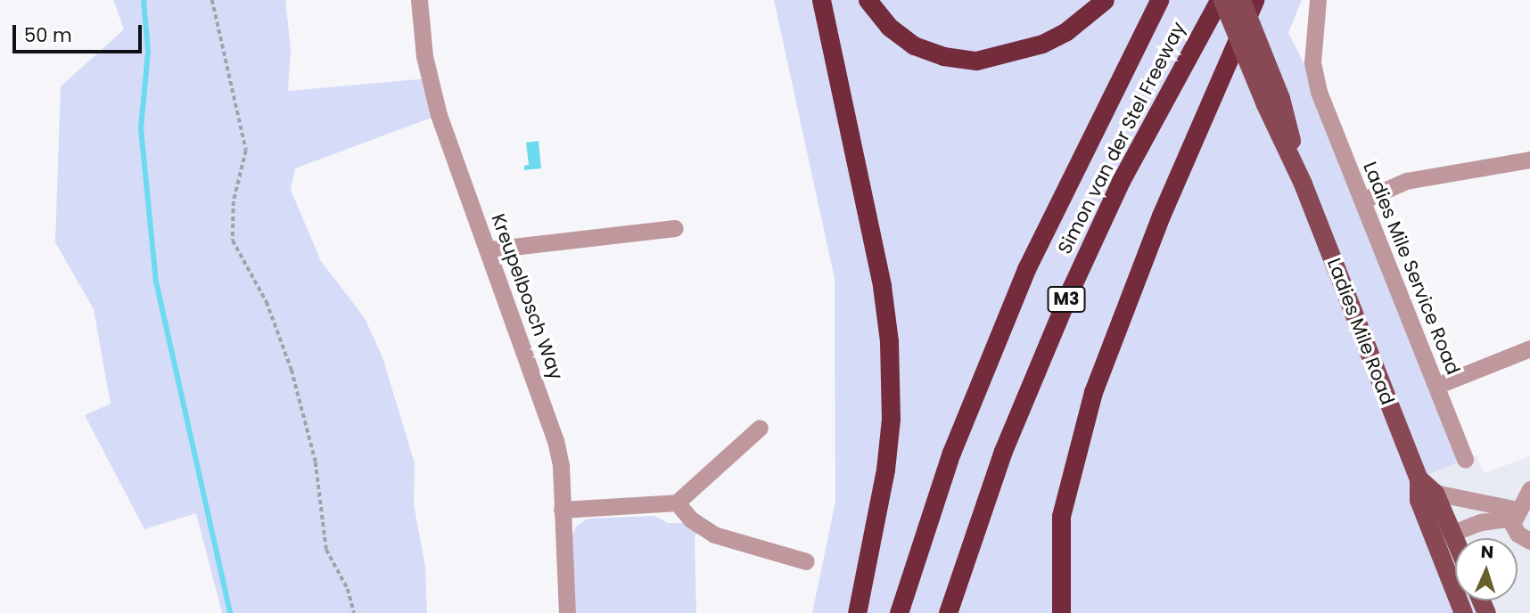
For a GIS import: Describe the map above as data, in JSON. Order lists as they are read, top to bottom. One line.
{"streets":{"highway":["Simon van der Stel Freeway","M3"],"main road":["Ladies Mile Road"],"street":["Ladies Mile Service Road","Kreupelbosch Way"]},"crossings":[["Simon van der Stel Freeway","Ladies Mile Road"]],"scale_bar":"50 m","north":"top"}
